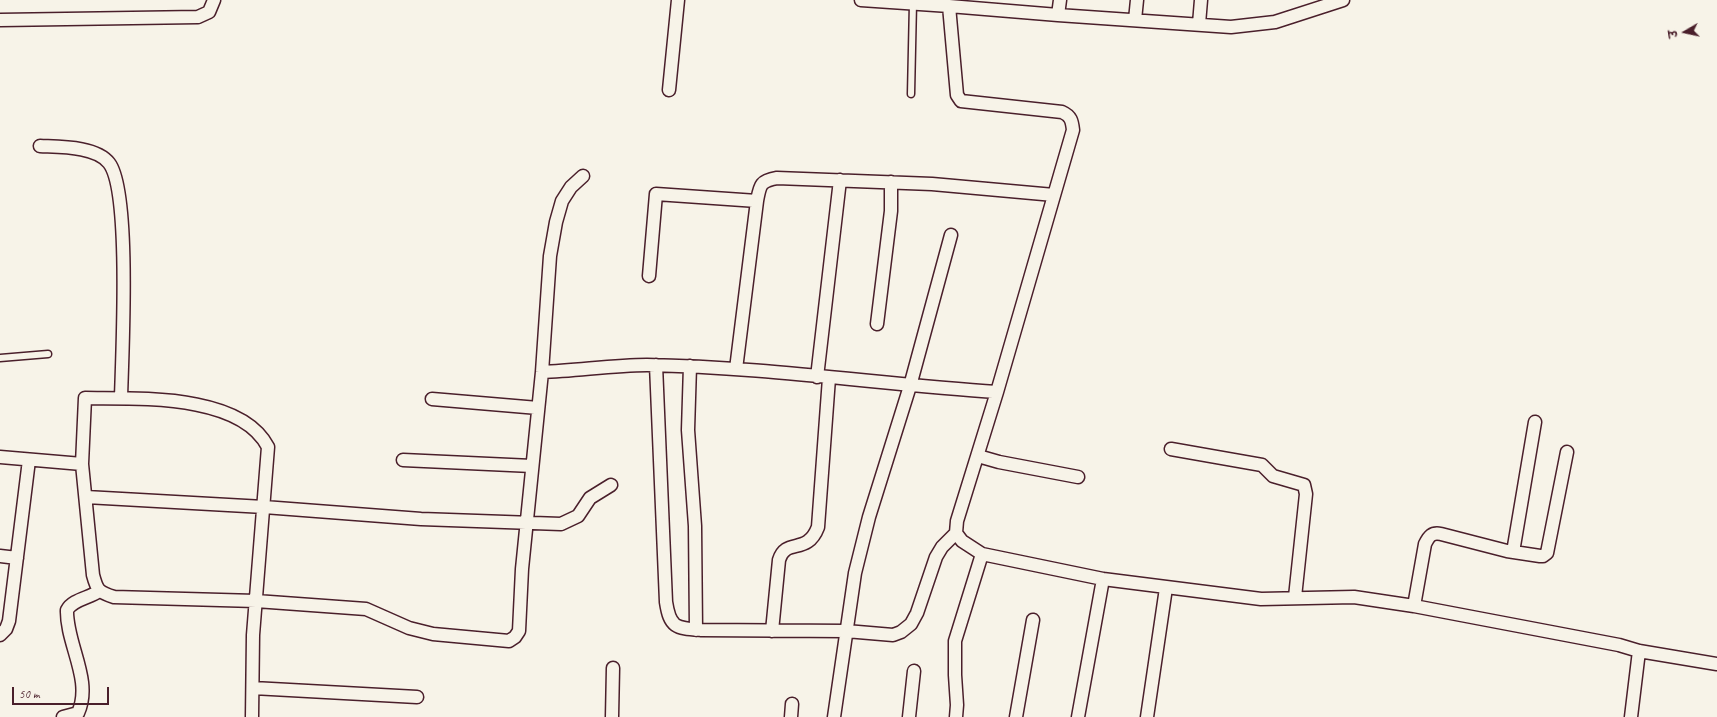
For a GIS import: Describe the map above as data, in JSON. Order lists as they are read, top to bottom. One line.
{"scale_bar":"50 m","north":"left"}
